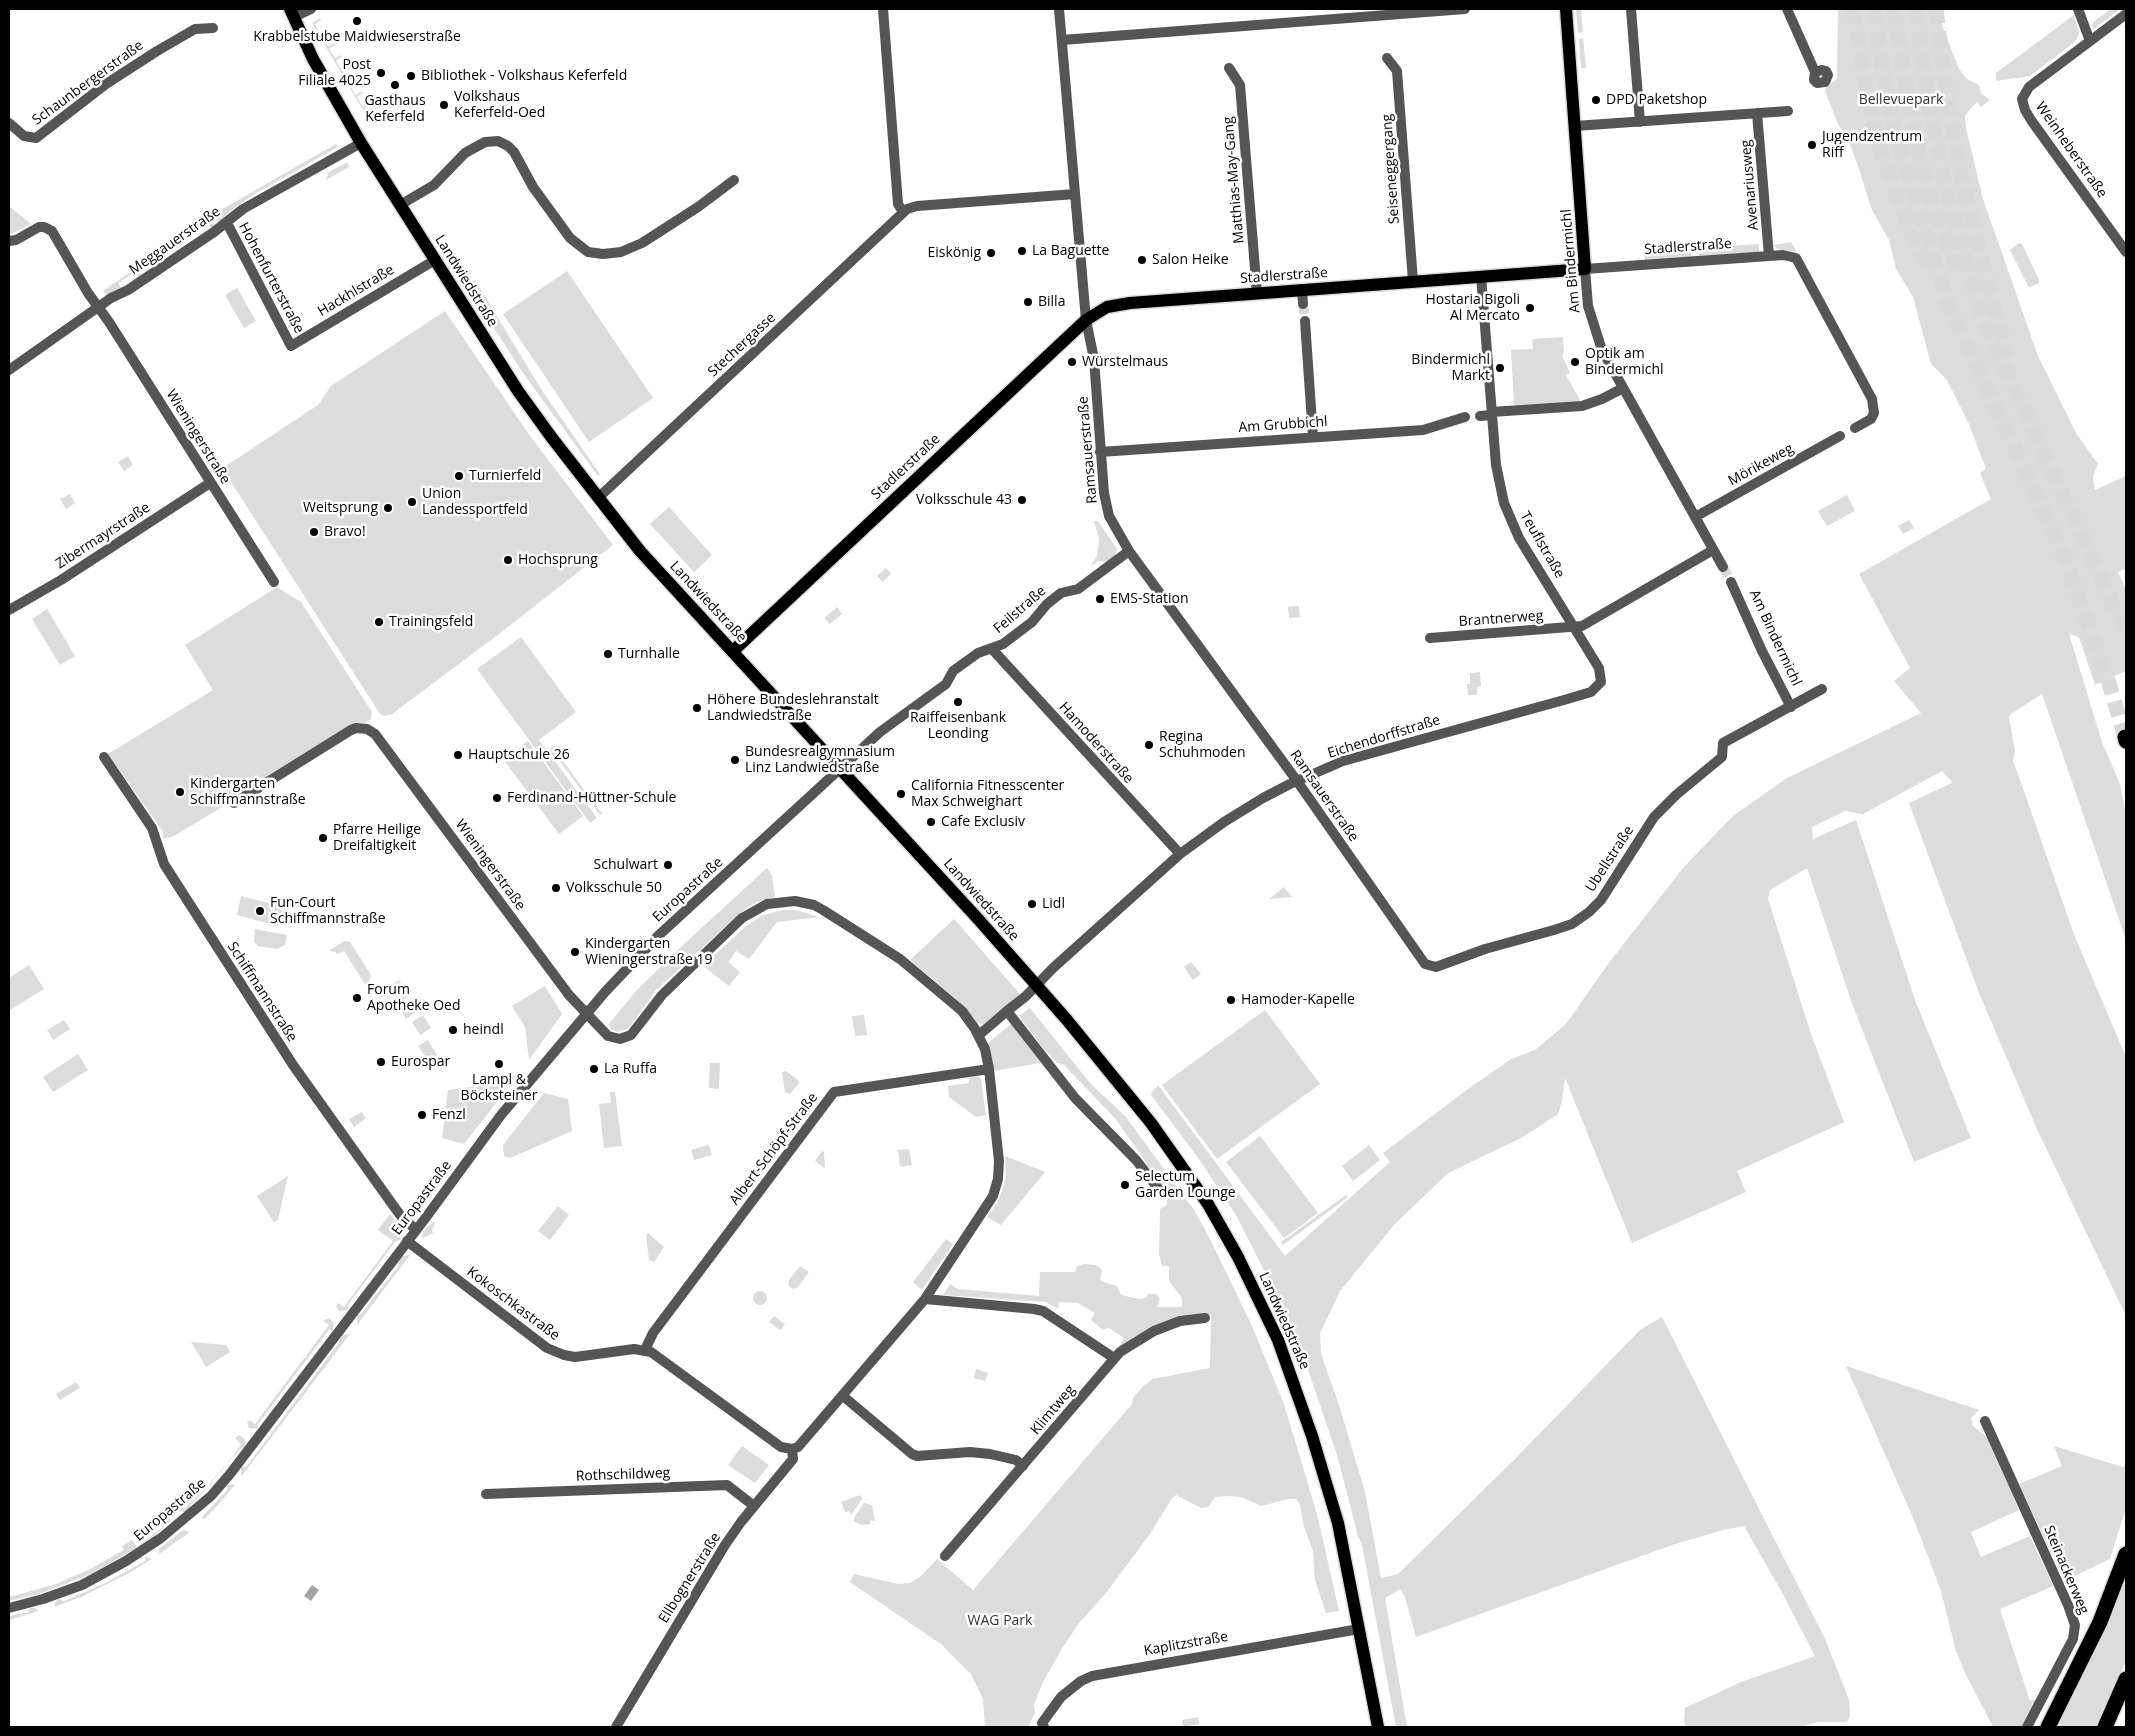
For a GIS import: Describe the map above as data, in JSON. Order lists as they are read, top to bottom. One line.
{"streets":{"main road":["Stadlerstraße","Am Bindermichl","Landwiedstraße"],"street":["Schaunbergerstraße","Weinheberstraße","Seiseneggergang","Matthias-May-Gang","Avenariusweg","Meggauerstraße","Hohenfurterstraße","Hackhlstraße","Stechergasse","Am Grubbichl","Wieningerstraße","Ramsauerstraße","Mörikeweg","Zibermayrstraße","Teuflstraße","Feilstraße","Brantnerweg","Eichendorffstraße","Hamoderstraße","Ubellstraße","Europastraße","Schiffmannstraße","Albert-Schöpf-Straße","Kokoschkastraße","Klimtweg","Rothschildweg","Steinackerweg","Ellbognerstraße","Kaplitzstraße"]},"crossings":[["Seiseneggergang","Stadlerstraße"],["Matthias-May-Gang","Stadlerstraße"],["Avenariusweg","Stadlerstraße"],["Meggauerstraße","Hohenfurterstraße"],["Meggauerstraße","Landwiedstraße"],["Meggauerstraße","Wieningerstraße"],["Stadlerstraße","Am Bindermichl"],["Stadlerstraße","Landwiedstraße"],["Stadlerstraße","Ramsauerstraße"],["Stadlerstraße","Teuflstraße"],["Am Bindermichl","Mörikeweg"],["Am Bindermichl","Ubellstraße"],["Hohenfurterstraße","Hackhlstraße"],["Landwiedstraße","Hackhlstraße"],["Landwiedstraße","Stechergasse"],["Landwiedstraße","Feilstraße"],["Landwiedstraße","Eichendorffstraße"],["Landwiedstraße","Europastraße"],["Landwiedstraße","Kaplitzstraße"],["Stechergasse","Ramsauerstraße"],["Am Grubbichl","Ramsauerstraße"],["Wieningerstraße","Zibermayrstraße"],["Wieningerstraße","Europastraße"],["Ramsauerstraße","Feilstraße"],["Ramsauerstraße","Eichendorffstraße"],["Ramsauerstraße","Ubellstraße"],["Teuflstraße","Brantnerweg"],["Teuflstraße","Eichendorffstraße"],["Feilstraße","Hamoderstraße"],["Feilstraße","Europastraße"],["Eichendorffstraße","Hamoderstraße"],["Europastraße","Schiffmannstraße"],["Europastraße","Kokoschkastraße"],["Albert-Schöpf-Straße","Kokoschkastraße"],["Rothschildweg","Ellbognerstraße"]],"parks":["Bellevuepark","WAG Park"],"places":["Krabbelstube Maidwieserstraße","Post Filiale 4025","Bibliothek - Volkshaus Keferfeld","Gasthaus Keferfeld","DPD Paketshop","Volkshaus Keferfeld-Oed","Jugendzentrum Riff","La Baguette","Eiskönig","Salon Heike","Billa","Hostaria Bigoli Al Mercato","Würstelmaus","Optik am Bindermichl","Bindermichl Markt","Turnierfeld","Volksschule 43","Union Landessportfeld","Weitsprung","Bravo!","Hochsprung","EMS-Station","Trainingsfeld","Turnhalle","Raiffeisenbank Leonding","Höhere Bundeslehranstalt Landwiedstraße","Regina Schuhmoden","Hauptschule 26","Bundesrealgymnasium Linz Landwiedstraße","Kindergarten Schiffmannstraße","California Fitnesscenter Max Schweighart","Ferdinand-Hüttner-Schule","Cafe Exclusiv","Pfarre Heilige Dreifaltigkeit","Schulwart","Volksschule 50","Lidl","Fun-Court Schiffmannstraße","Kindergarten Wieningerstraße 19","Forum Apotheke Oed","Hamoder-Kapelle","heindl","Eurospar","Lampl & Böcksteiner","La Ruffa","Fenzl","Selectum Garden Lounge"]}
